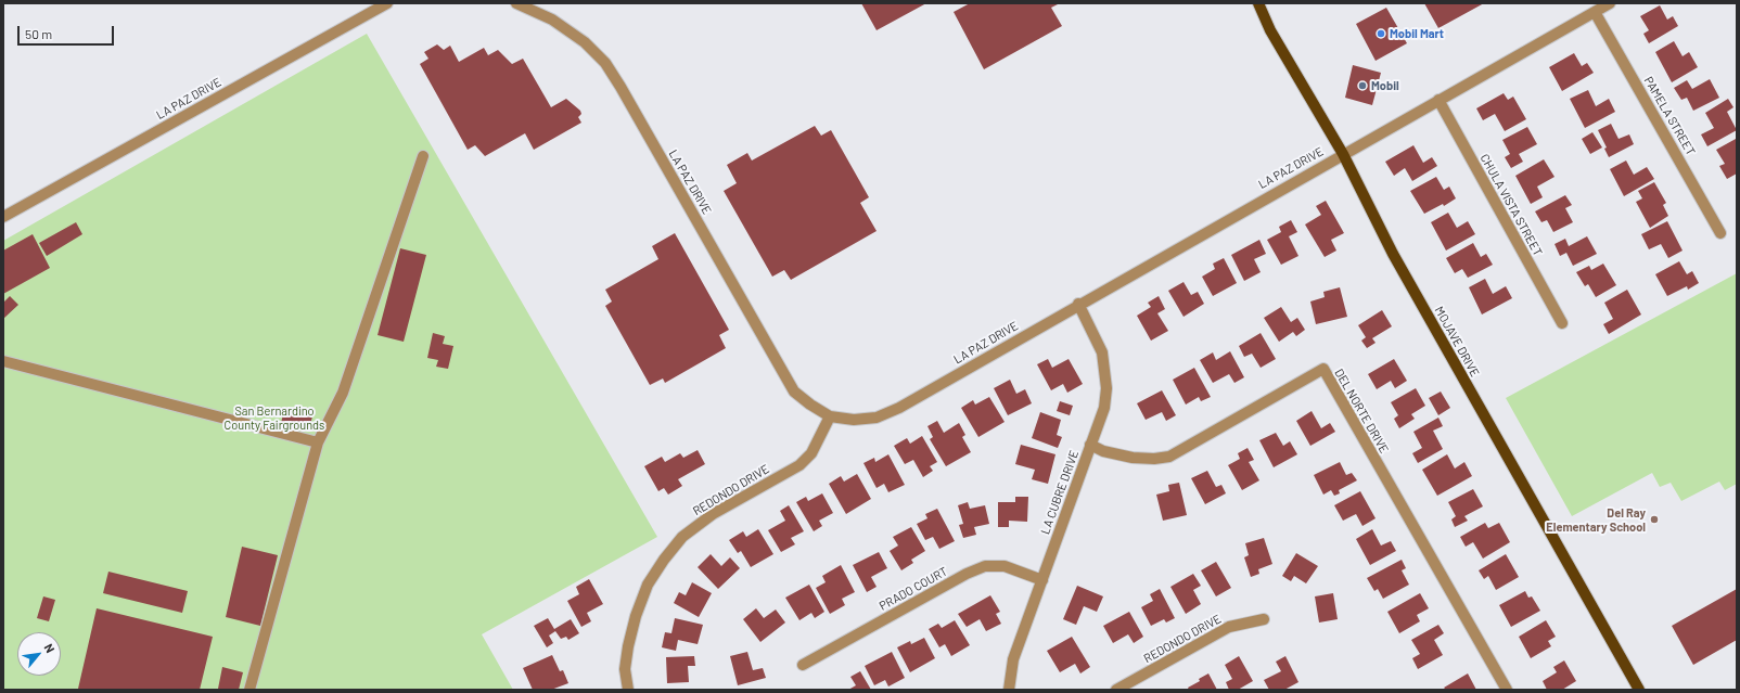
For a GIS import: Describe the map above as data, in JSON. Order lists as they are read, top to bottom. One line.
{"streets":{"main road":["MOJAVE DRIVE"],"street":["LA PAZ DRIVE","PAMELA STREET","CHULA VISTA STREET","DEL NORTE DRIVE","REDONDO DRIVE","LA CUBRE DRIVE","PRADO COURT"]},"crossings":[["LA PAZ DRIVE","PAMELA STREET"],["LA PAZ DRIVE","CHULA VISTA STREET"],["LA PAZ DRIVE","MOJAVE DRIVE"],["LA PAZ DRIVE","REDONDO DRIVE"],["LA PAZ DRIVE","LA CUBRE DRIVE"],["DEL NORTE DRIVE","LA CUBRE DRIVE"],["LA CUBRE DRIVE","PRADO COURT"]],"parks":["San Bernardino County Fairgrounds"],"places":["Mobil Mart","Mobil","Del Ray Elementary School"],"scale_bar":"50 m","north":"top right"}
